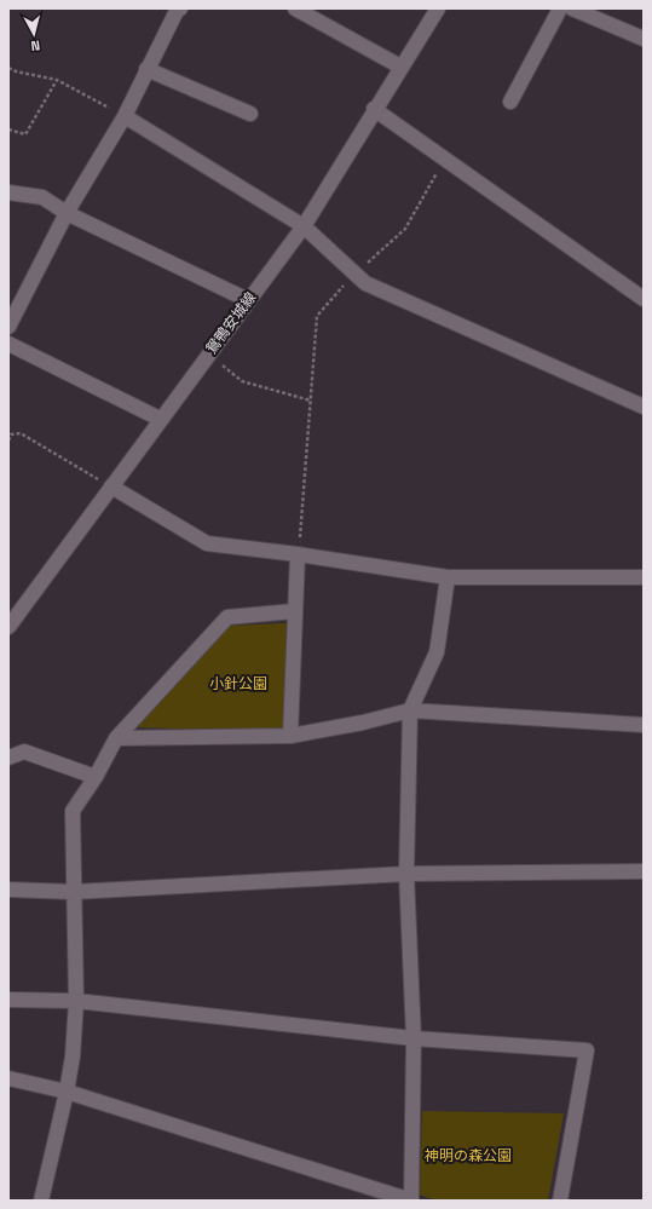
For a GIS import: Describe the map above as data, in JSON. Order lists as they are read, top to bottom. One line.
{"streets":{"street":["鴛鴨安城線"]},"parks":["小針公園","神明の森公園"],"north":"bottom"}
